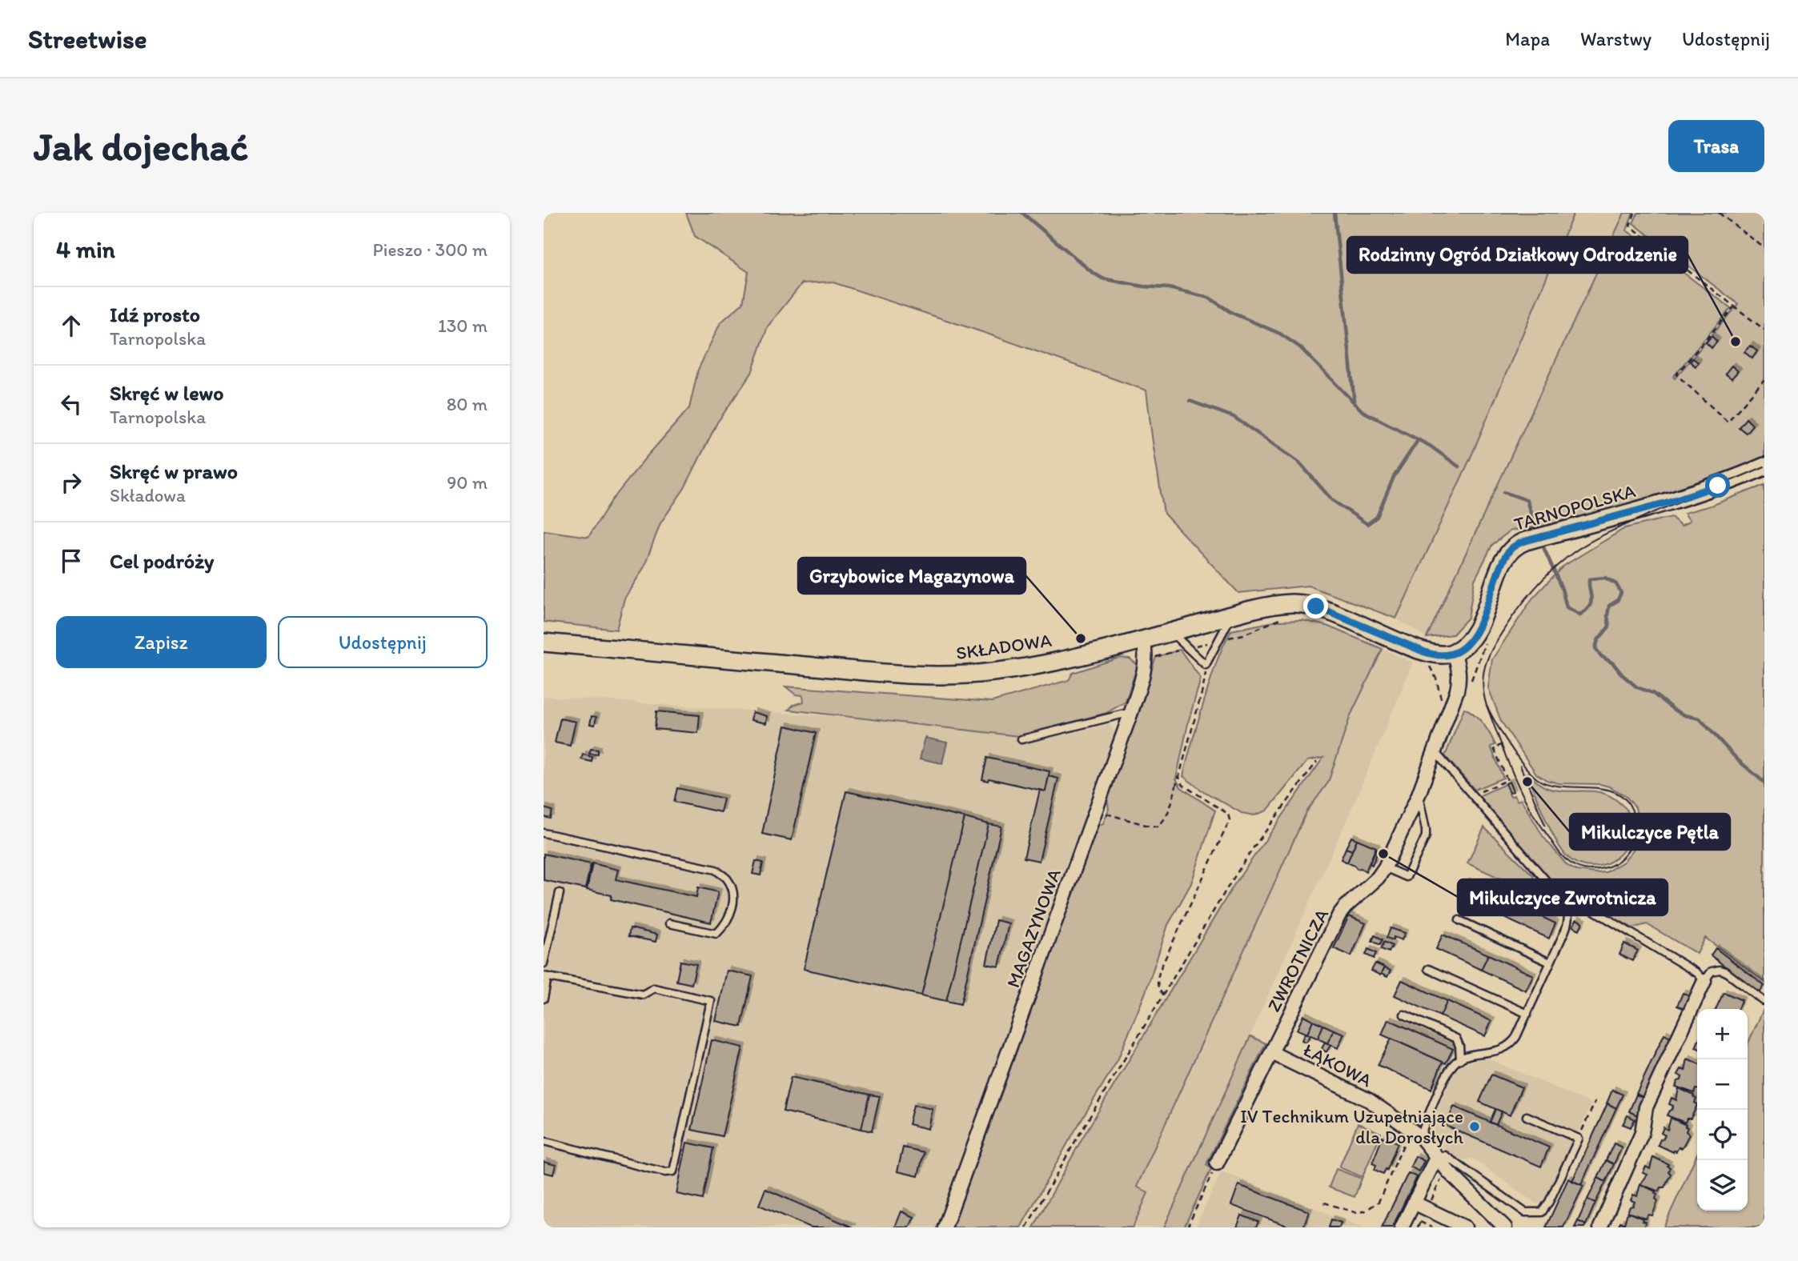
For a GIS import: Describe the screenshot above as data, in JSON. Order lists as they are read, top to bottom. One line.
{"streets":{"main road":["TARNOPOLSKA","SKŁADOWA"],"street":["MAGAZYNOWA","ZWROTNICZA","ŁĄKOWA"]},"crossings":[["TARNOPOLSKA","SKŁADOWA"],["TARNOPOLSKA","ZWROTNICZA"],["SKŁADOWA","MAGAZYNOWA"],["SKŁADOWA","ZWROTNICZA"],["ZWROTNICZA","ŁĄKOWA"]],"places":["Rodzinny Ogród Działkowy Odrodzenie","Grzybowice Magazynowa","Mikulczyce Pętla","Mikulczyce Zwrotnicza","IV Technikum Uzupełniające dla Dorosłych"],"page":{"header":"Streetwise","nav":["Mapa","Warstwy","Udostępnij"],"buttons":["Trasa",["Zapisz","Udostępnij"]],"title":"Jak dojechać","heading":["4 min","Pieszo · 300 m"],"list":[["Idź prosto","Tarnopolska","130 m"],["Skręć w lewo","Tarnopolska","80 m"],["Skręć w prawo","Składowa","90 m"],"Cel podróży"],"map_buttons":["+","−"]}}
